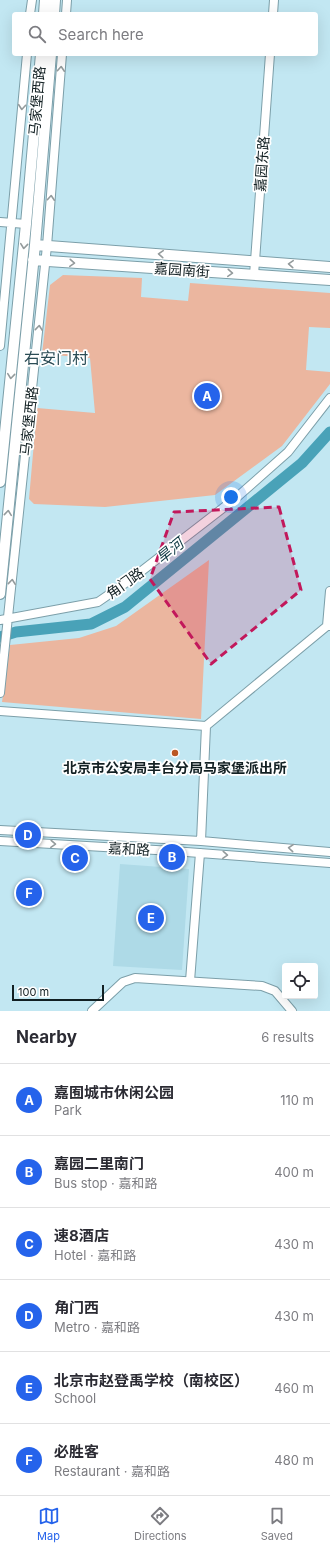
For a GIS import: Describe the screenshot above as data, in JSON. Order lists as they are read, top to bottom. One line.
{"streets":{"main road":["马家堡西路","嘉园南街"],"street":["嘉园东路","角门路","嘉和路"]},"crossings":[["马家堡西路","嘉园南街"],["马家堡西路","角门路"],["嘉园东路","嘉园南街"]],"districts":["右安门村"],"water":["旱河"],"places":["北京市公安局丰台分局马家堡派出所"],"scale_bar":"100 m","page":{"search":"Search here","pins":["A","D","B","C","F","E"],"scale":"100 m","heading":["Nearby","6 results"],"list":[{"mark":"A","name":"嘉囿城市休闲公园","note":"Park","value":"110 m"},{"mark":"B","name":"嘉园二里南门","note":"Bus stop · 嘉和路","value":"400 m"},{"mark":"C","name":"速8酒店","note":"Hotel · 嘉和路","value":"430 m"},{"mark":"D","name":"角门西","note":"Metro · 嘉和路","value":"430 m"},{"mark":"E","name":"北京市赵登禹学校（南校区）","note":"School","value":"460 m"},{"mark":"F","name":"必胜客","note":"Restaurant · 嘉和路","value":"480 m"}],"nav":["Map","Directions","Saved"]}}
